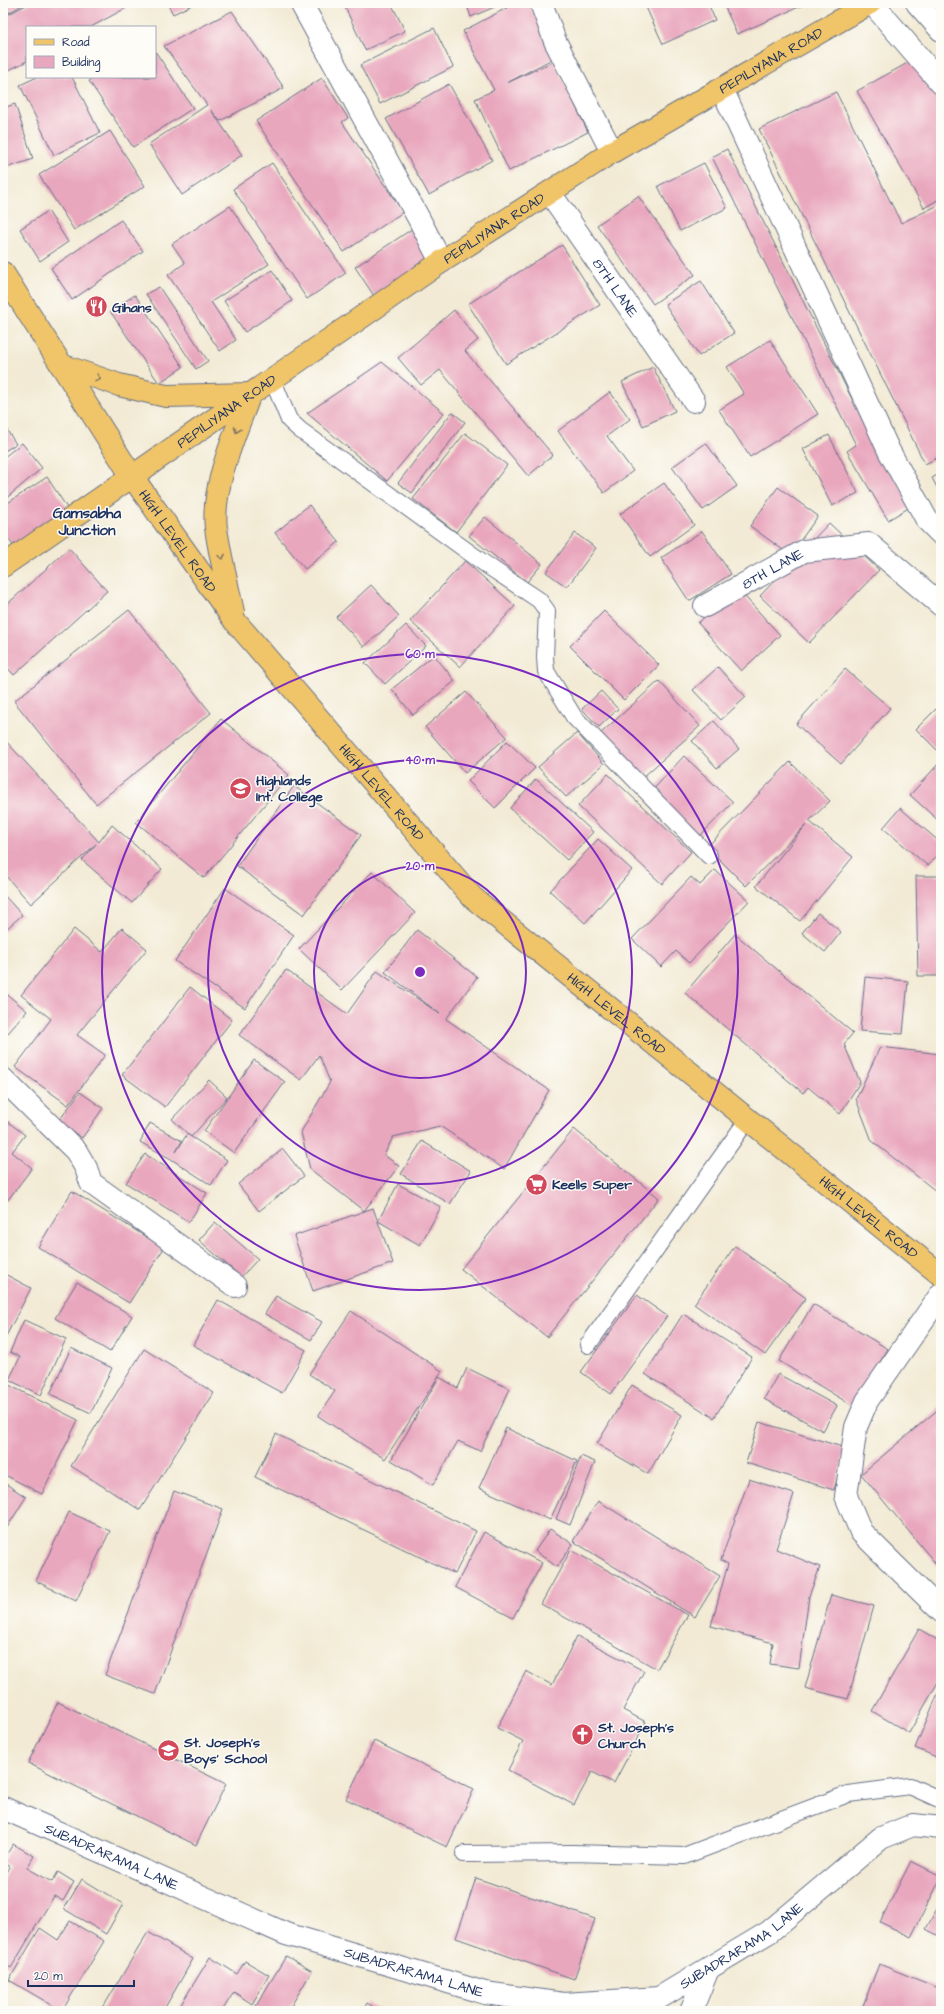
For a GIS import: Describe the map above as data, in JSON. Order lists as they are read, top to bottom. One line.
{"streets":{"main road":["PEPILIYANA ROAD","HIGH LEVEL ROAD"],"street":["8TH LANE","SUBADRARAMA LANE"]},"crossings":[["PEPILIYANA ROAD","8TH LANE"],["PEPILIYANA ROAD","HIGH LEVEL ROAD"]],"districts":["Gamsabha Junction"],"places":{"restaurant":["Gihans"],"school or university":["Highlands Int. College","St. Joseph's Boys' School"],"supermarket":["Keells Super"],"church":["St. Joseph's Church"]},"legend":["Road","Building"],"scale_bar":"20 m","rings":["60 m","40 m","20 m"]}
